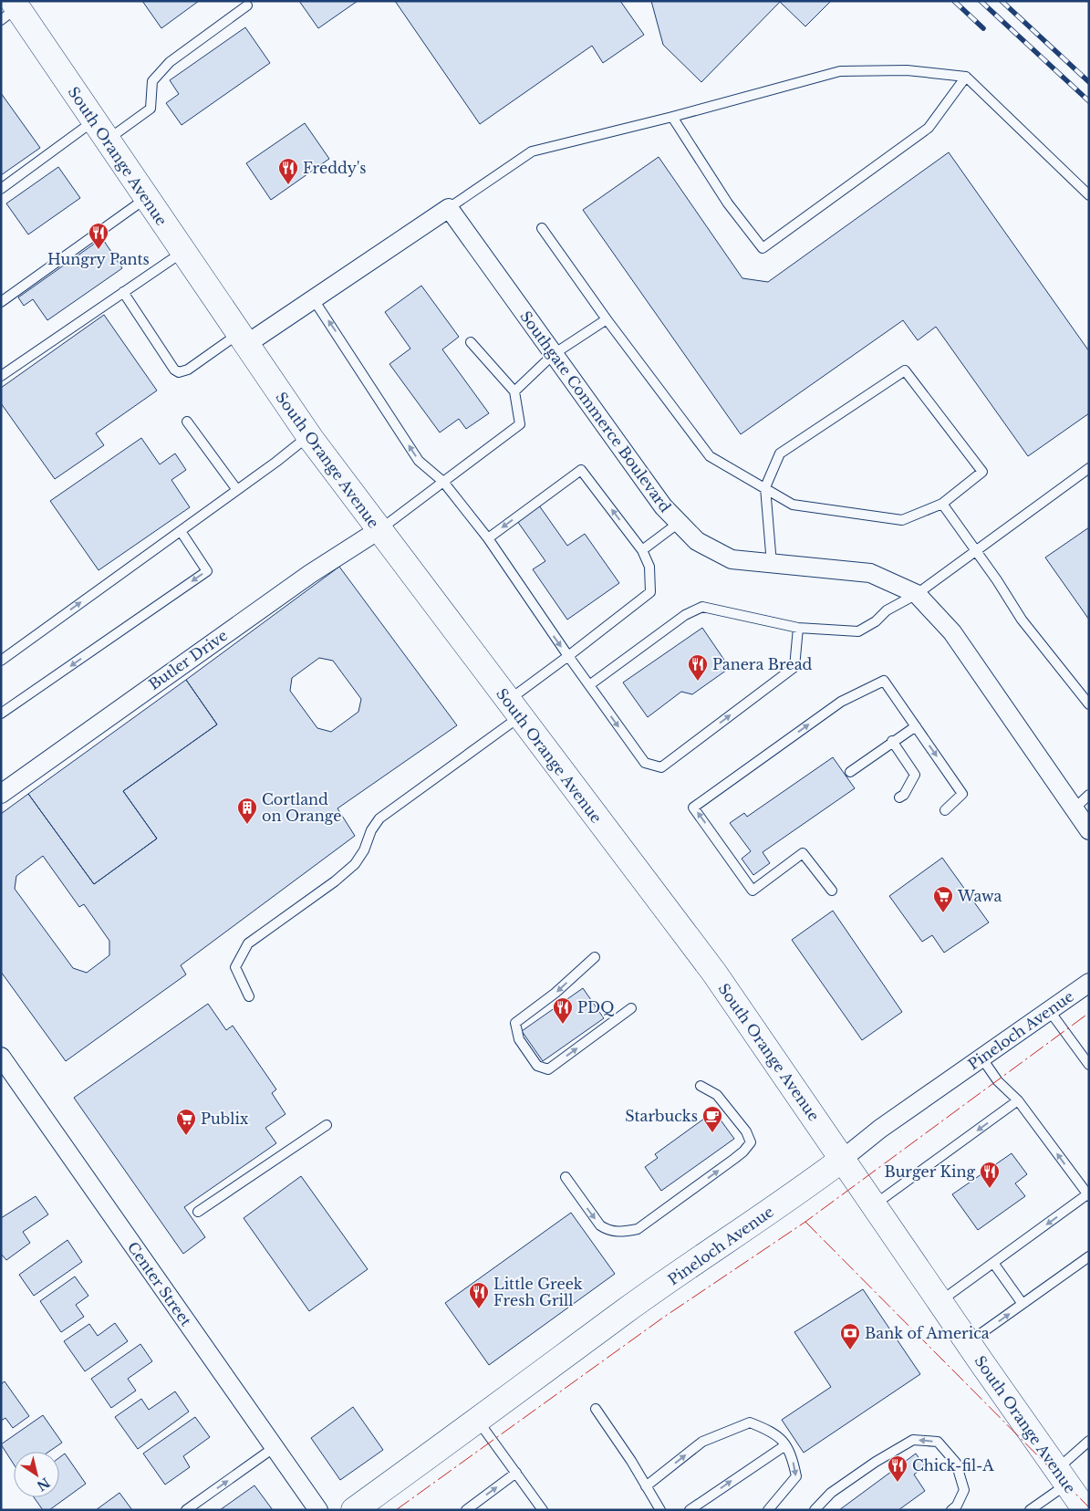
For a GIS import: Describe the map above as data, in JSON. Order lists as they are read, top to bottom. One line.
{"streets":{"main road":["South Orange Avenue","Pineloch Avenue"],"street":["Southgate Commerce Boulevard","Butler Drive","Center Street"]},"crossings":[["South Orange Avenue","Butler Drive"],["South Orange Avenue","Pineloch Avenue"]],"places":{"restaurant":["Freddy's","Hungry Pants","Panera Bread","PDQ","Burger King","Little Greek Fresh Grill","Chick-fil-A"],"building":["Cortland on Orange"],"supermarket":["Wawa","Publix"],"cafe":["Starbucks"],"bank":["Bank of America"]},"north":"bottom right"}
